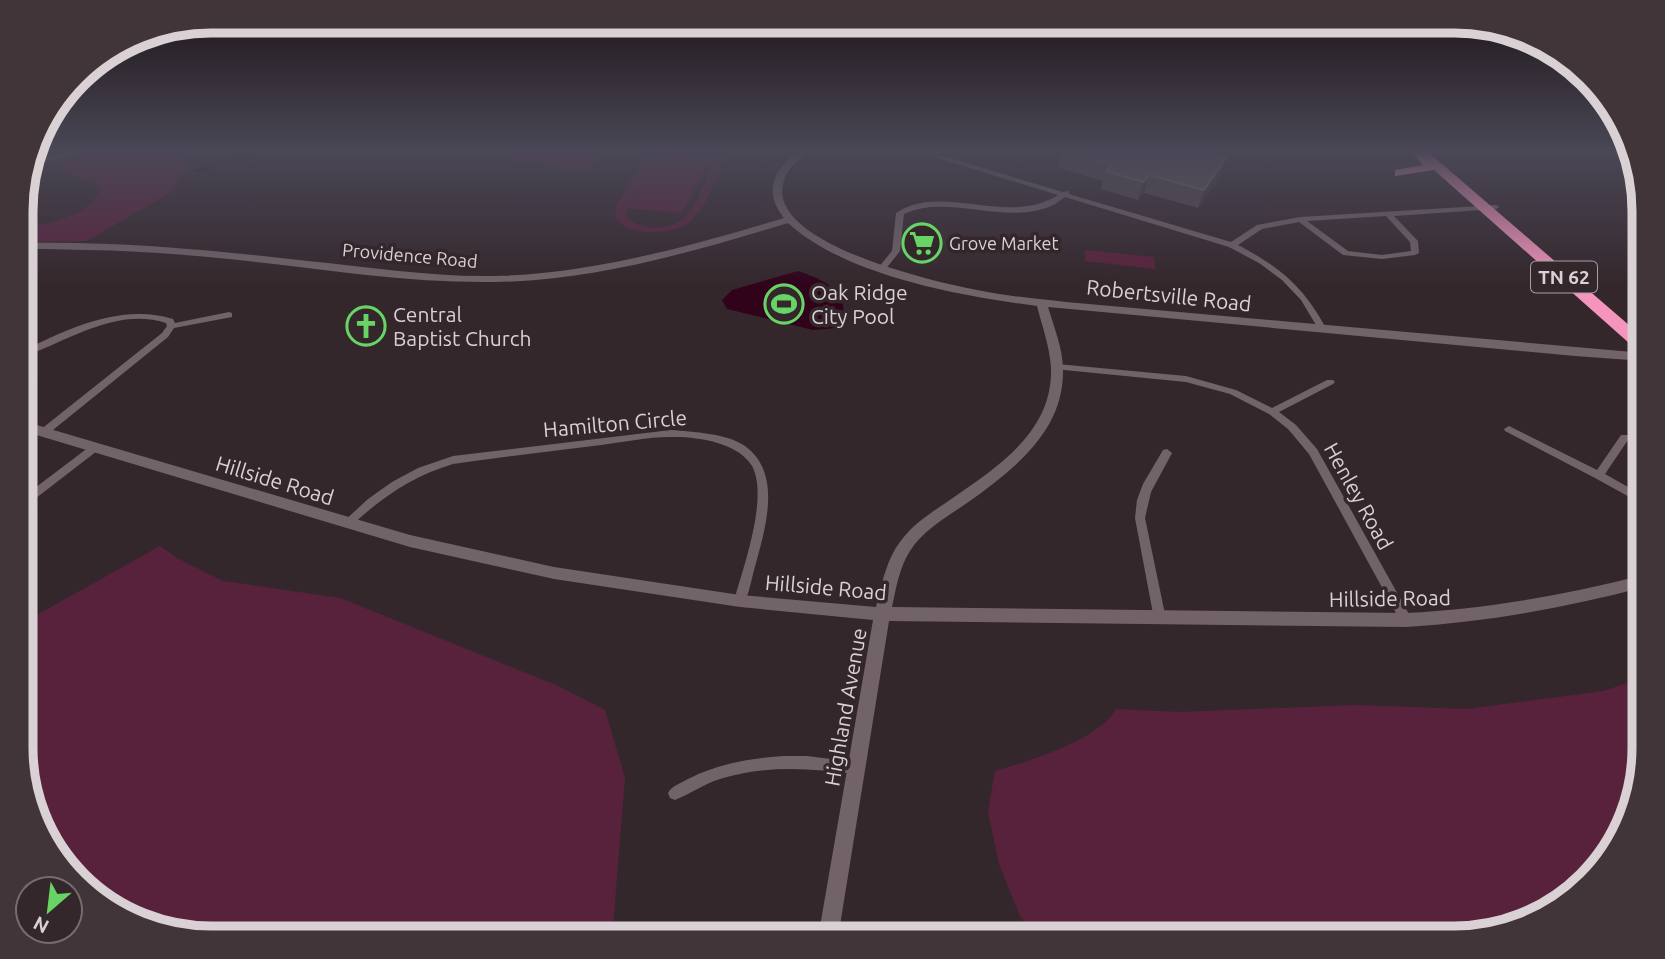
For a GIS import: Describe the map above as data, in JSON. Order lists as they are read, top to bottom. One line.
{"streets":{"highway":["TN 62"],"street":["Providence Road","Robertsville Road","Hamilton Circle","Hillside Road","Henley Road","Highland Avenue"]},"crossings":[["Providence Road","Robertsville Road"],["Robertsville Road","Highland Avenue"],["Hamilton Circle","Hillside Road"],["Hillside Road","Henley Road"],["Hillside Road","Highland Avenue"],["Henley Road","Highland Avenue"]],"places":{"supermarket":["Grove Market"],"sports":["Oak Ridge City Pool"],"church":["Central Baptist Church"]},"north":"bottom left"}
